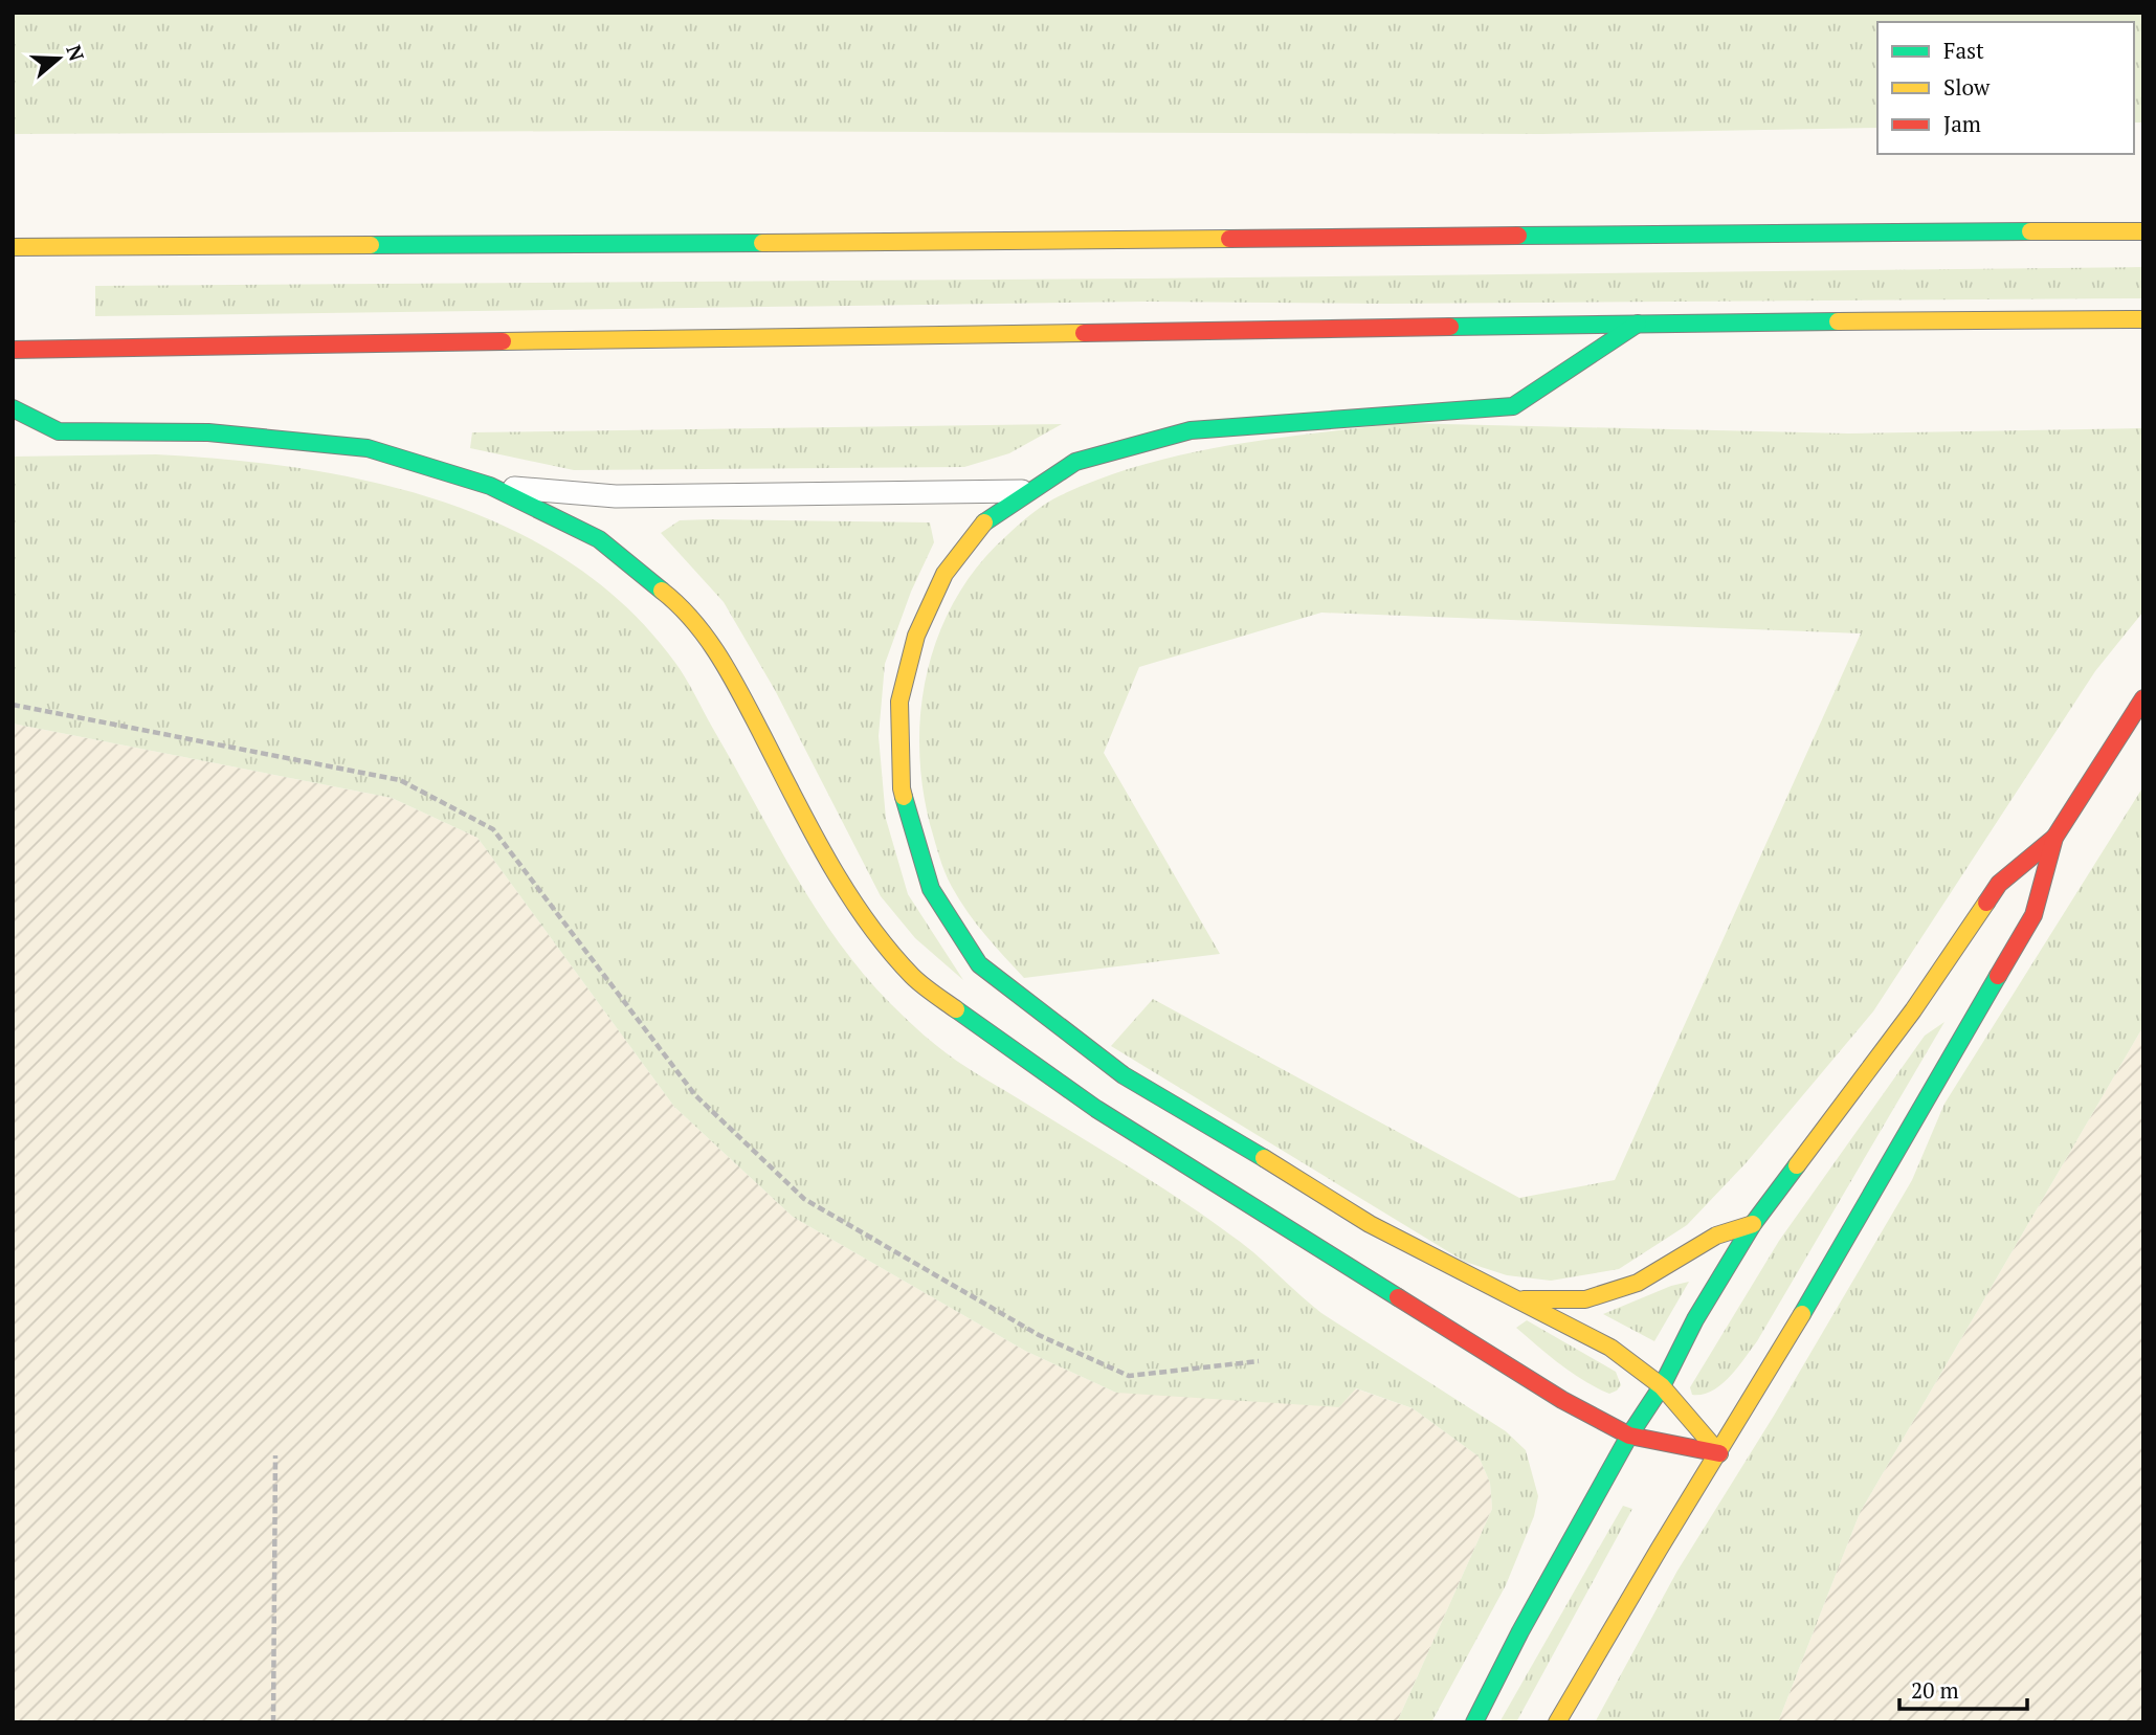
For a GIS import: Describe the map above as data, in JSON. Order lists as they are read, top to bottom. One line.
{"legend":["Fast","Slow","Jam"],"scale_bar":"20 m","north":"right"}
